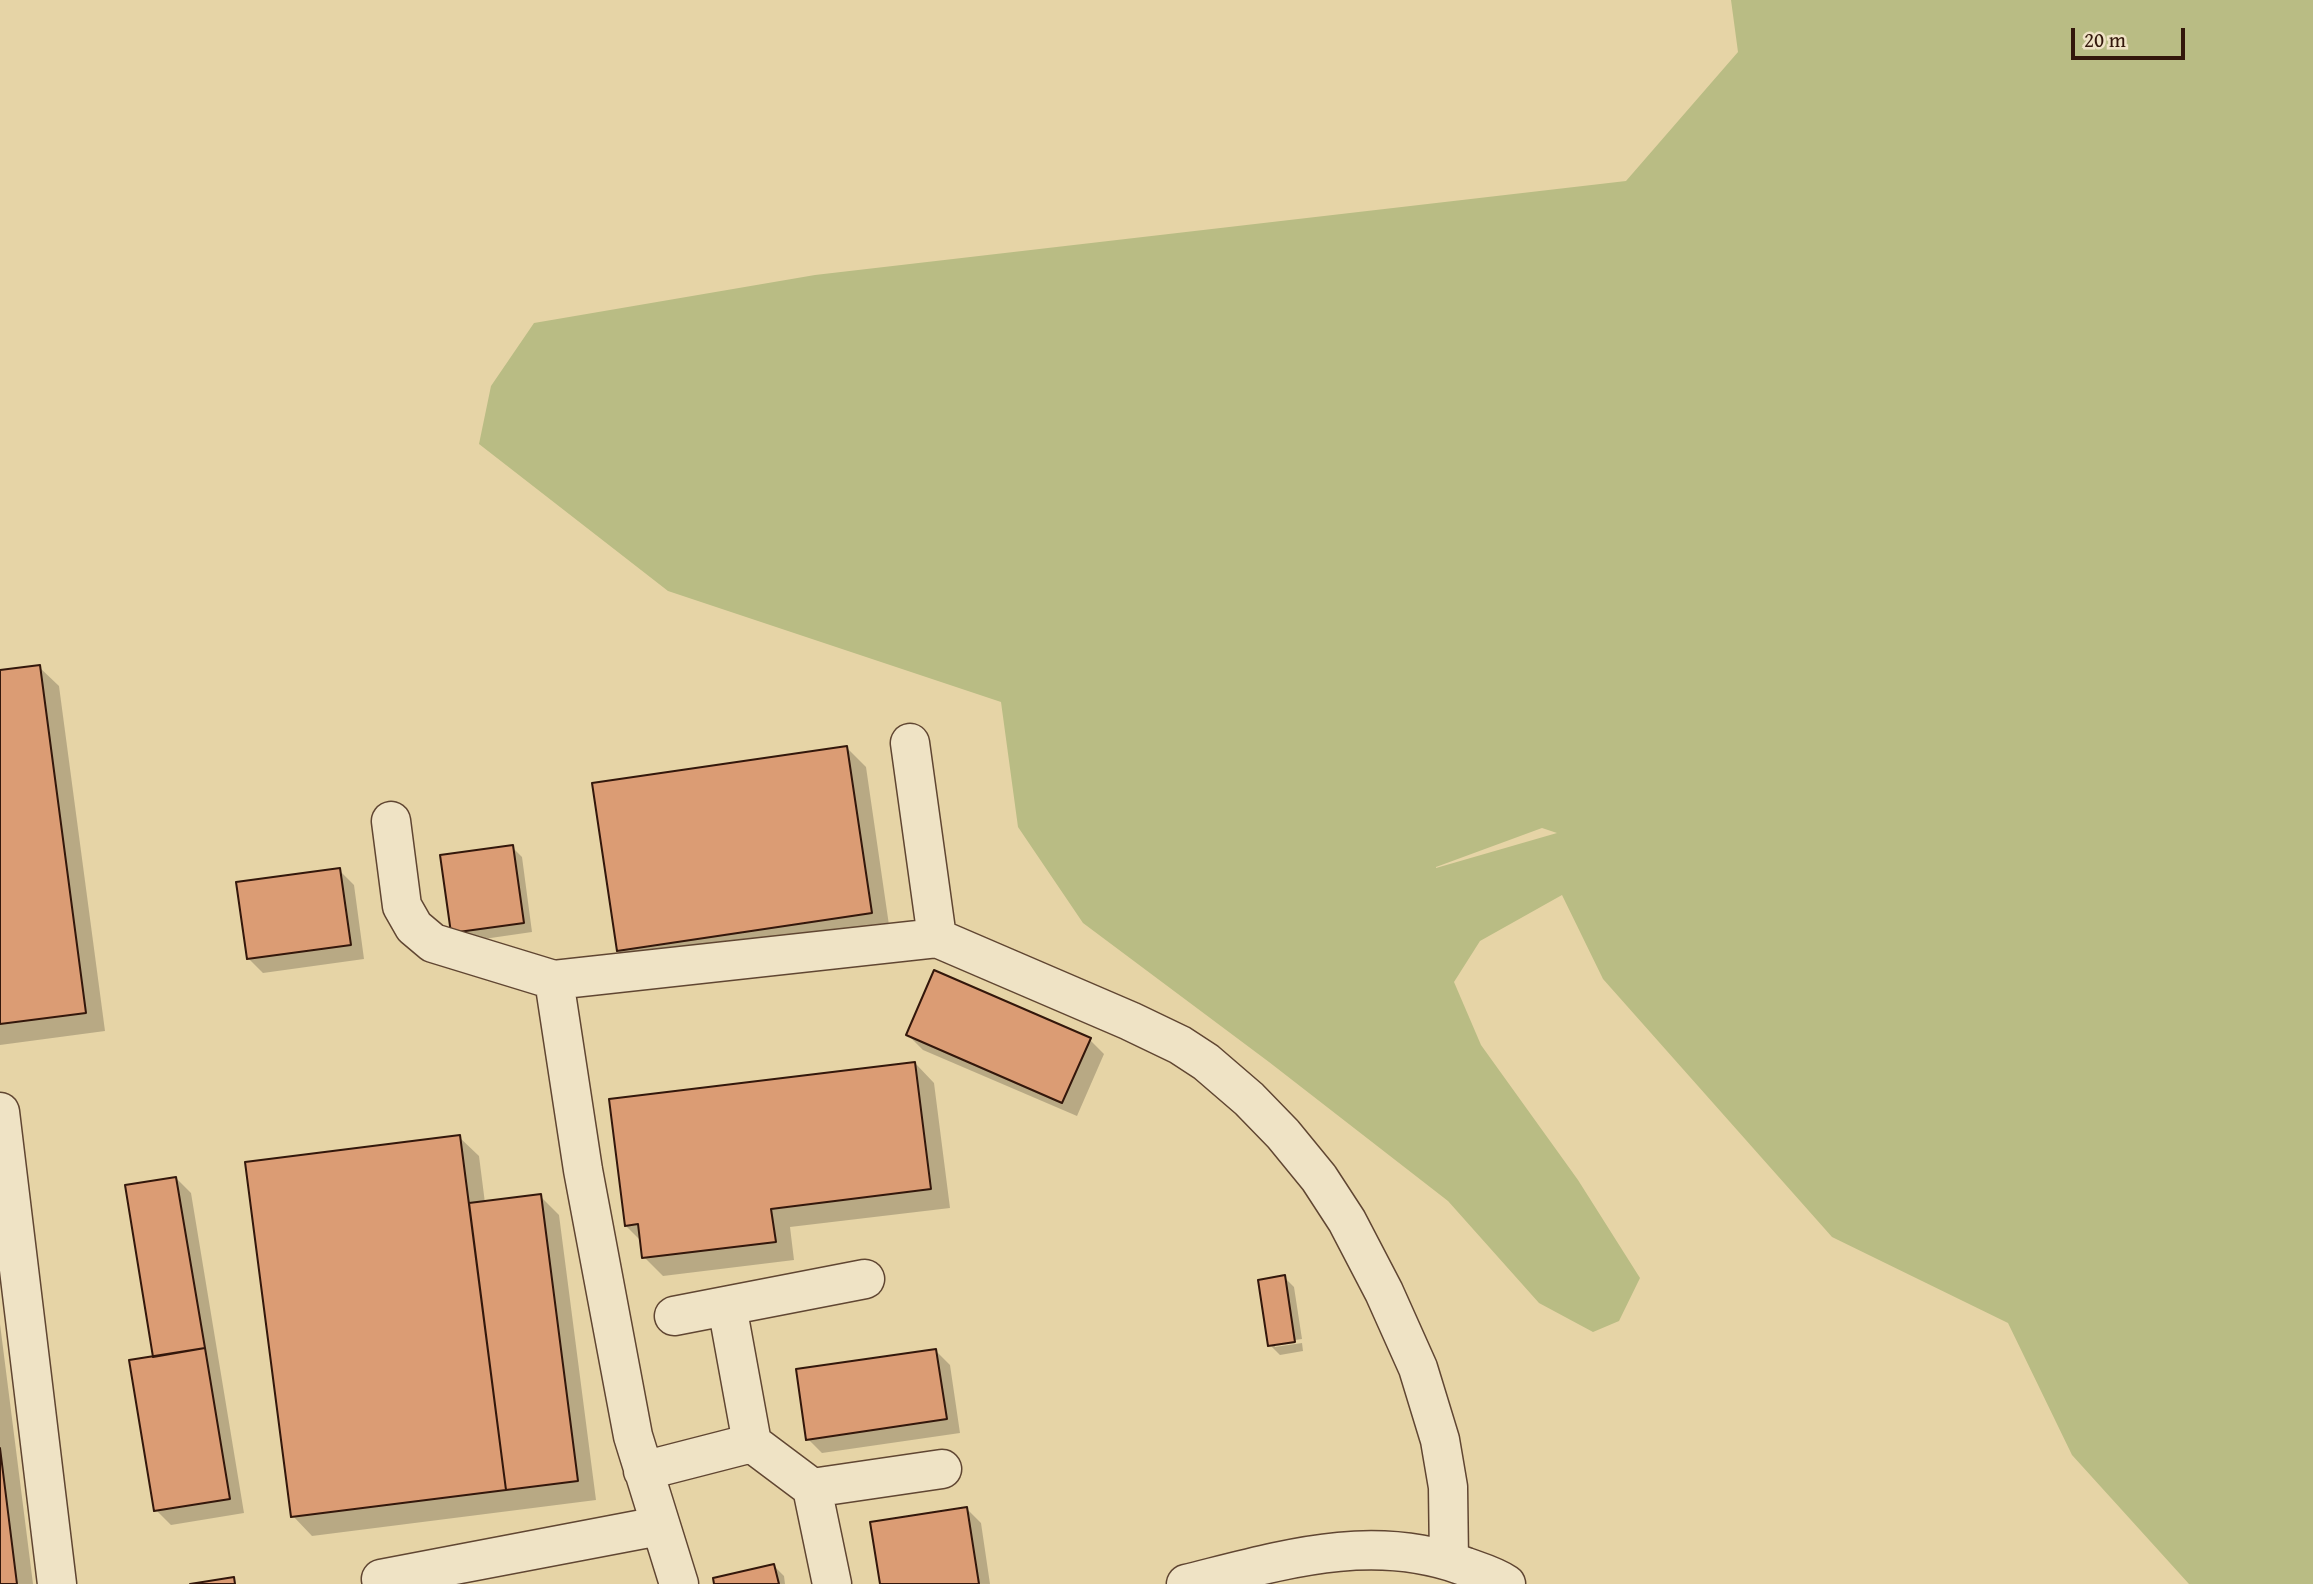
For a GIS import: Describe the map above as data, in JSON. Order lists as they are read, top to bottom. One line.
{"scale_bar":"20 m"}
